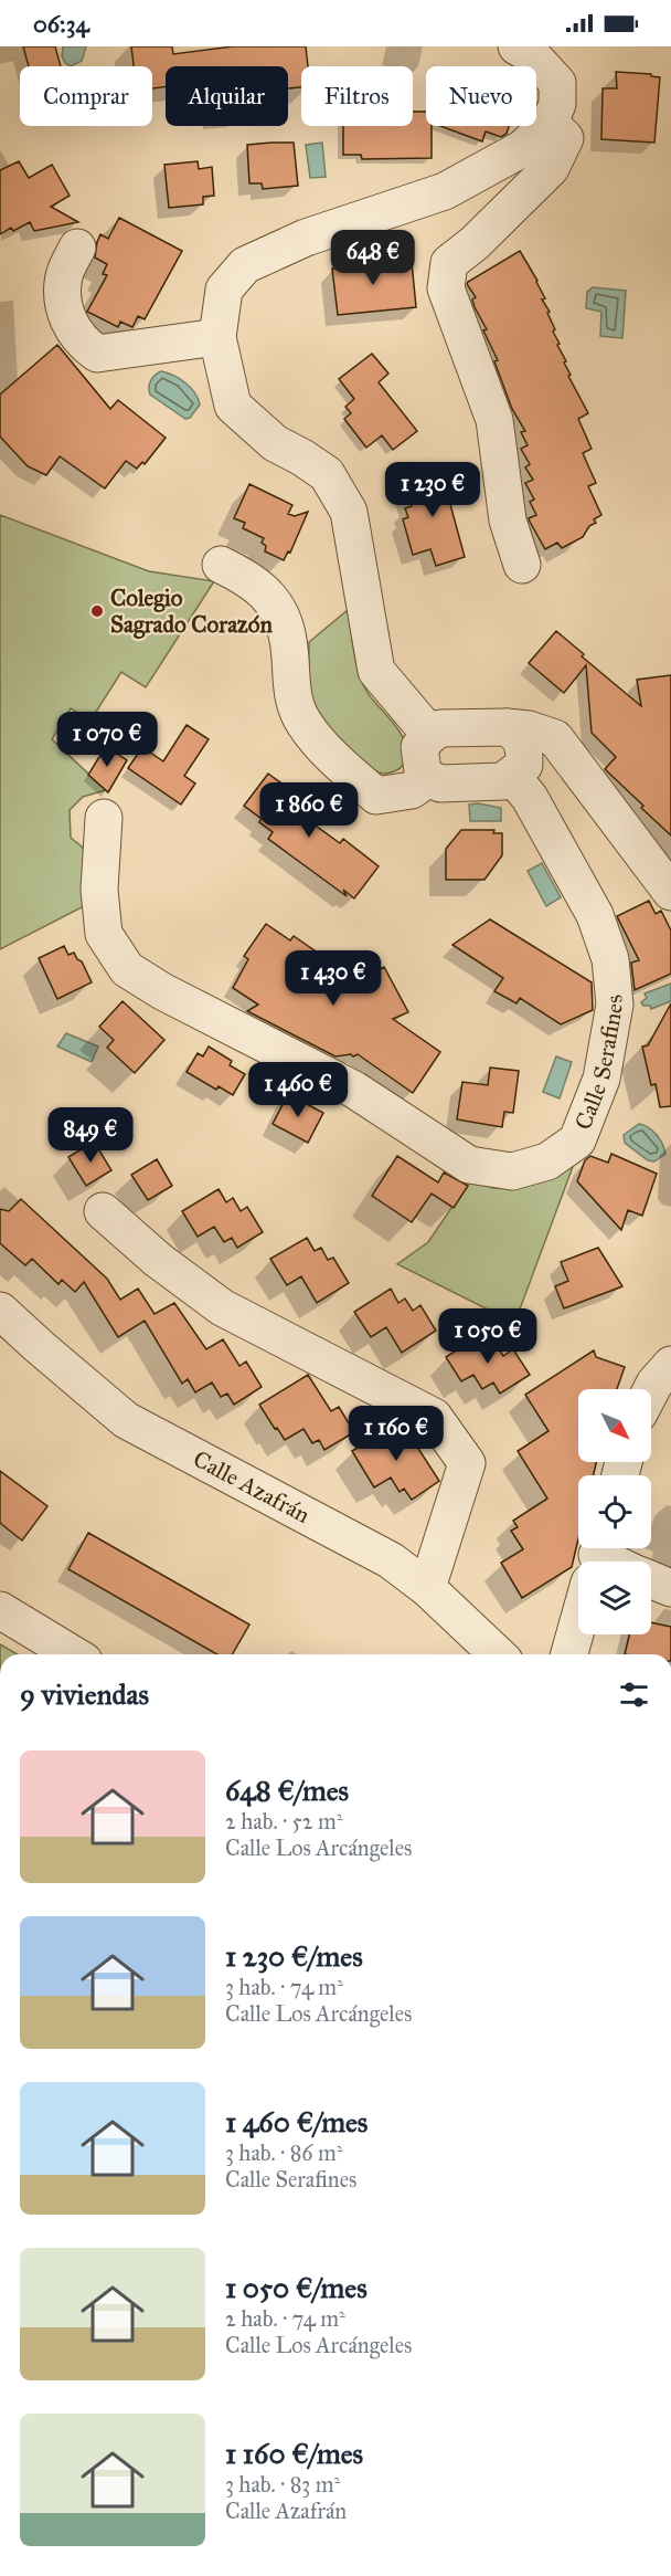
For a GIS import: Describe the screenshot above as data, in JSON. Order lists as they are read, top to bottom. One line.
{"streets":{"street":["Calle Serafines","Calle Azafrán"]},"places":["Colegio Sagrado Corazón"],"north":"bottom right","page":{"status":"06:34","chip":["Comprar","Alquilar","Filtros","Nuevo"],"price":["648 €","1 230 €","1 070 €","1 860 €","1 430 €","1 460 €","849 €","1 050 €","1 160 €"],"heading":"9 viviendas","list":[{"name":"648 €/mes","note":"2 hab. · 52 m² · Calle Los Arcángeles"},{"name":"1 230 €/mes","note":"3 hab. · 74 m² · Calle Los Arcángeles"},{"name":"1 460 €/mes","note":"3 hab. · 86 m² · Calle Serafines"},{"name":"1 050 €/mes","note":"2 hab. · 74 m² · Calle Los Arcángeles"},{"name":"1 160 €/mes","note":"3 hab. · 83 m² · Calle Azafrán"}]}}
